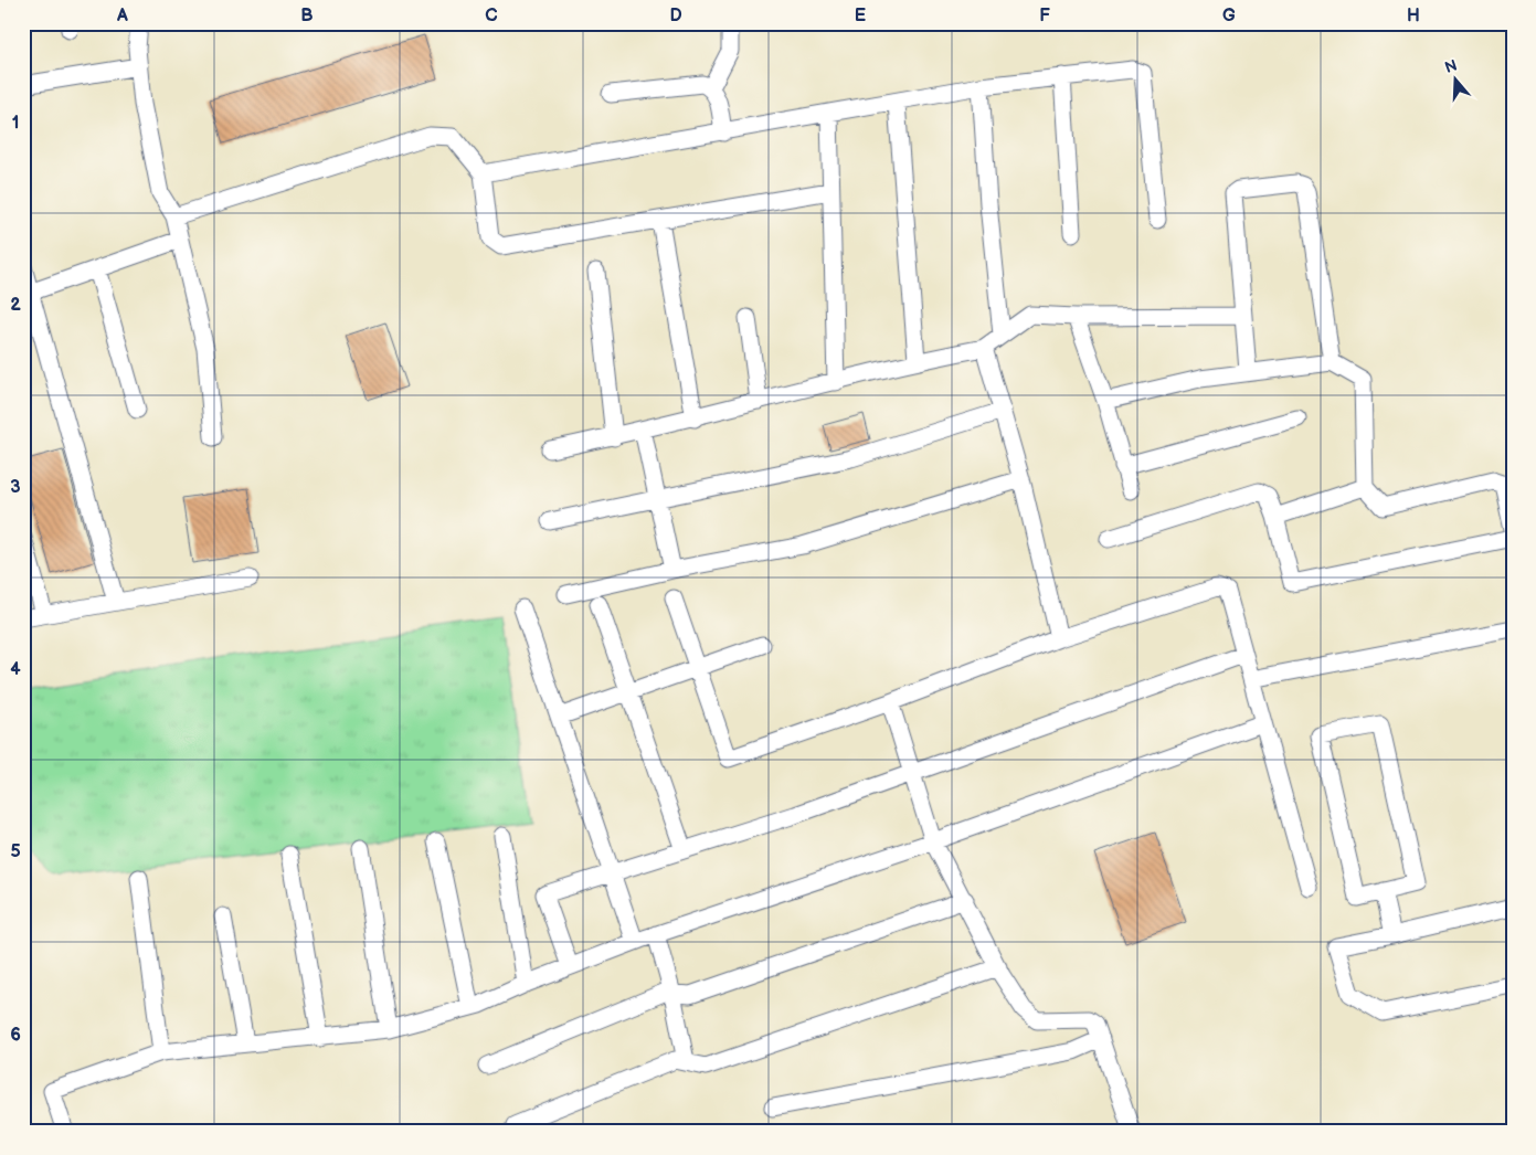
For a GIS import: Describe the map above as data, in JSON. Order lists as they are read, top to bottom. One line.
{"north":"top","grid":{"columns":["A","B","C","D","E","F","G","H"],"rows":["1","2","3","4","5","6"]}}
